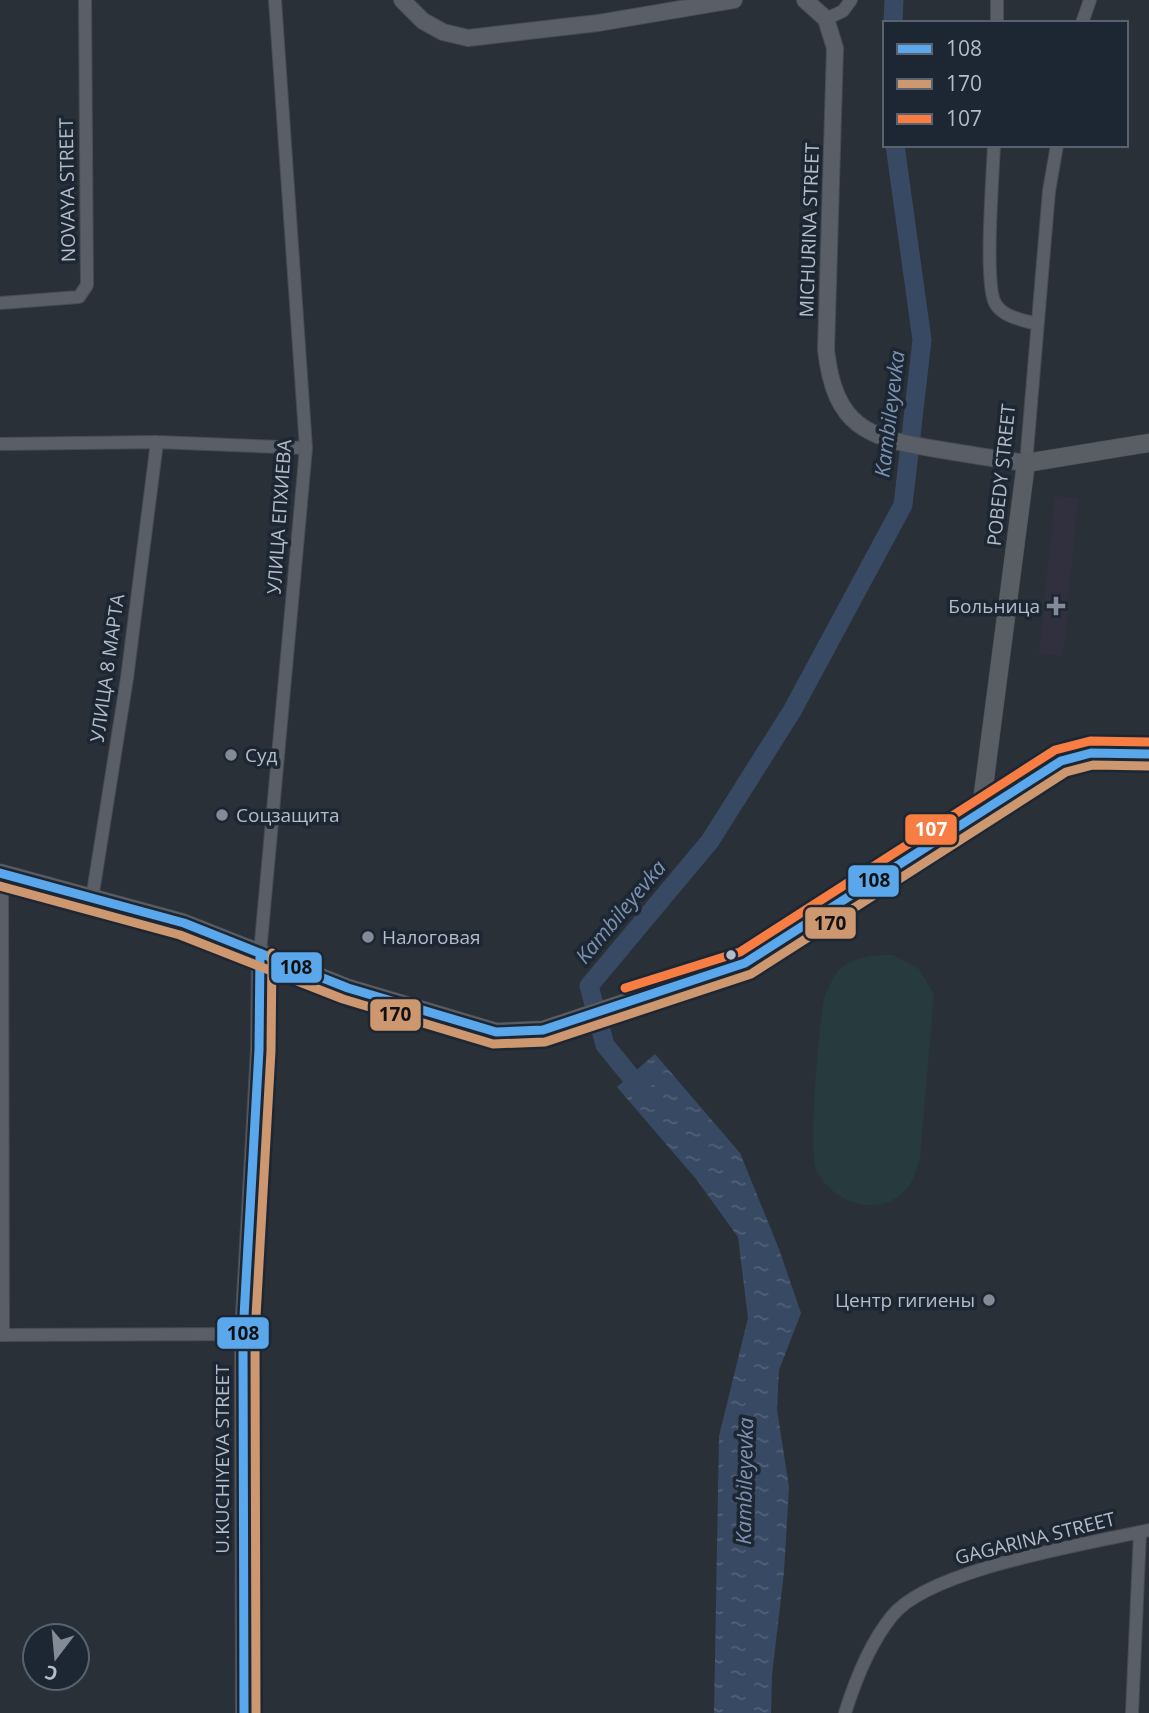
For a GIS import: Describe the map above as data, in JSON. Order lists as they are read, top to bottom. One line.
{"streets":{"main road":["POBEDY STREET"],"street":["NOVAYA STREET","MICHURINA STREET","УЛИЦА ЕПХИЕВА","УЛИЦА 8 МАРТА","U.KUCHIYEVA STREET","GAGARINA STREET"]},"crossings":[["MICHURINA STREET","POBEDY STREET"],["УЛИЦА ЕПХИЕВА","U.KUCHIYEVA STREET"]],"water":["Kambileyevka"],"places":{"health":["Больница"],"other":["Суд","Соцзащита","Налоговая","Центр гигиены"]},"lines":["transit line 107","transit line 108","transit line 170"],"legend":["108","170","107"],"north":"bottom"}
